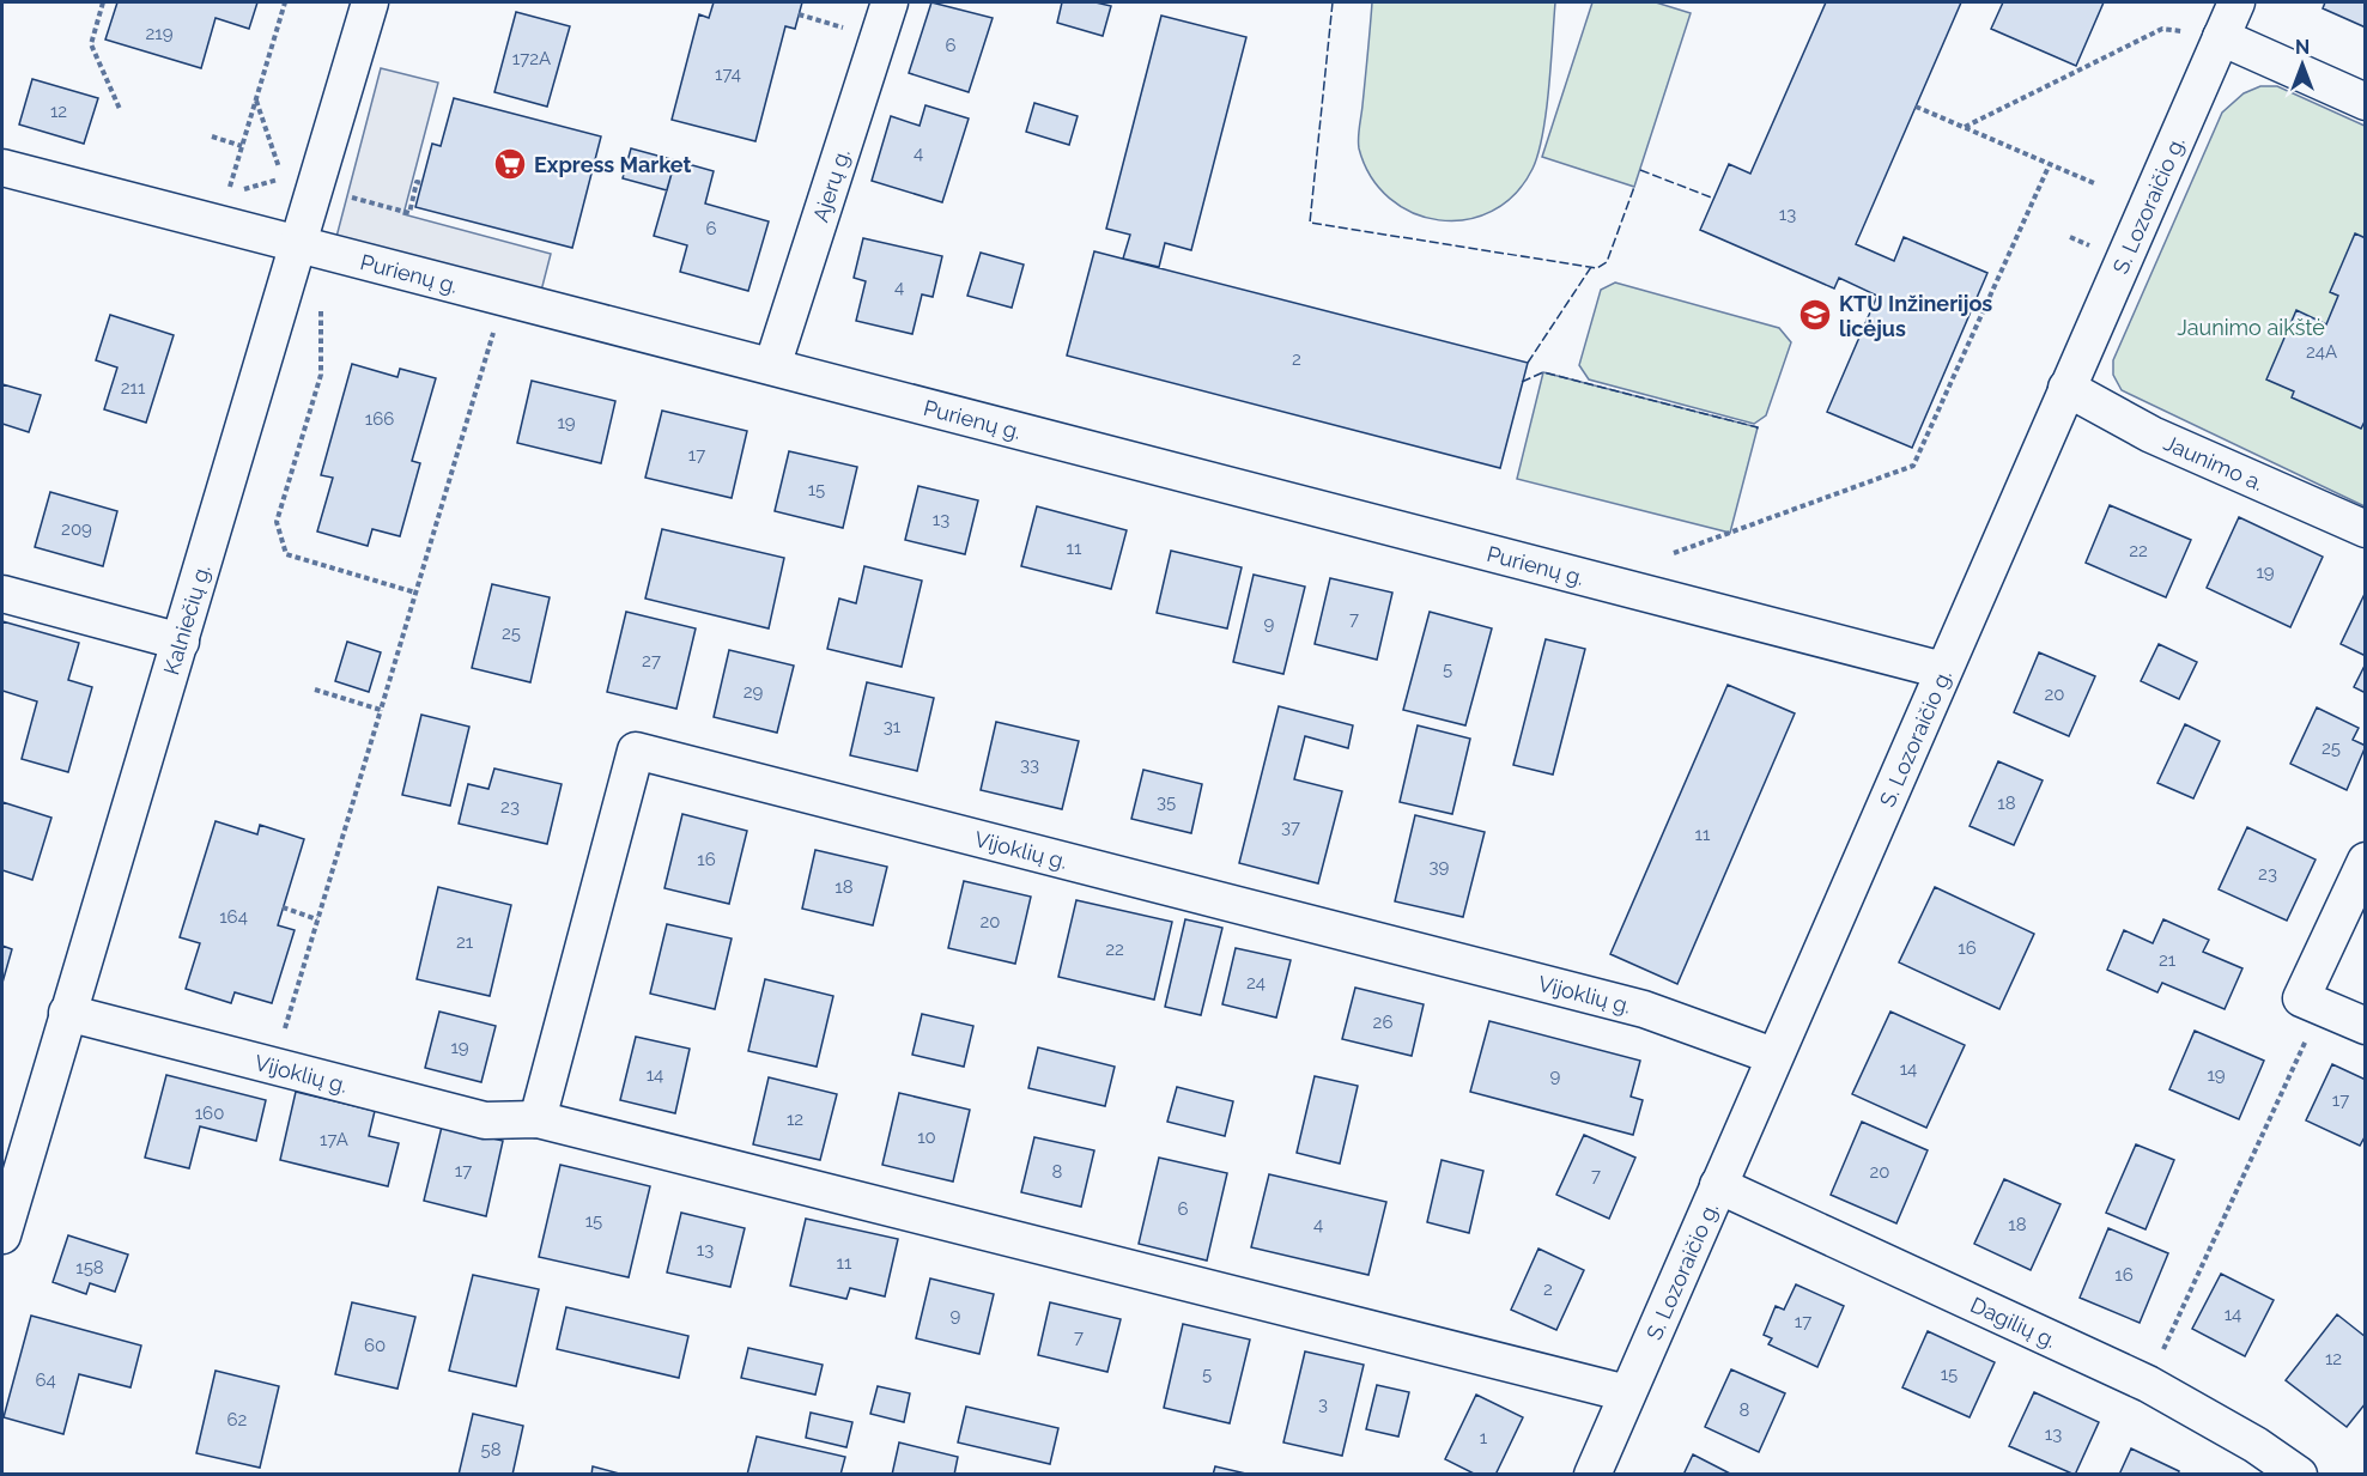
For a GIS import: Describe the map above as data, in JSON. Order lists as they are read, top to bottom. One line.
{"streets":{"street":["Ajerų g.","S. Lozoraičio g.","Purienų g.","Jaunimo a.","Kalniečių g.","Vijoklių g.","Dagilių g."]},"crossings":[["Ajerų g.","Purienų g."],["S. Lozoraičio g.","Purienų g."],["S. Lozoraičio g.","Jaunimo a."],["S. Lozoraičio g.","Vijoklių g."],["S. Lozoraičio g.","Dagilių g."],["Purienų g.","Kalniečių g."],["Kalniečių g.","Vijoklių g."]],"parks":["Jaunimo aikštė"],"places":{"supermarket":["Express Market"],"school or university":["KTU Inžinerijos licėjus"]},"house_numbers":["219","6","172A","174","12","4","13","6","4","24A","2","211","166","19","17","15","13","209","11","22","19","7","9","25","27","5","29","20","31","25","33","35","18","23","37","11","16","39","23","18","164","20","21","16","22","21","24","26","19","14","14","19","9","17","160","12","10","17A","17","8","20","7","6","15","4","18","13","11","158","16","2","14","9","17","7","60","12","5","15","64","3","8","62","13","1","58"],"north":"top"}
